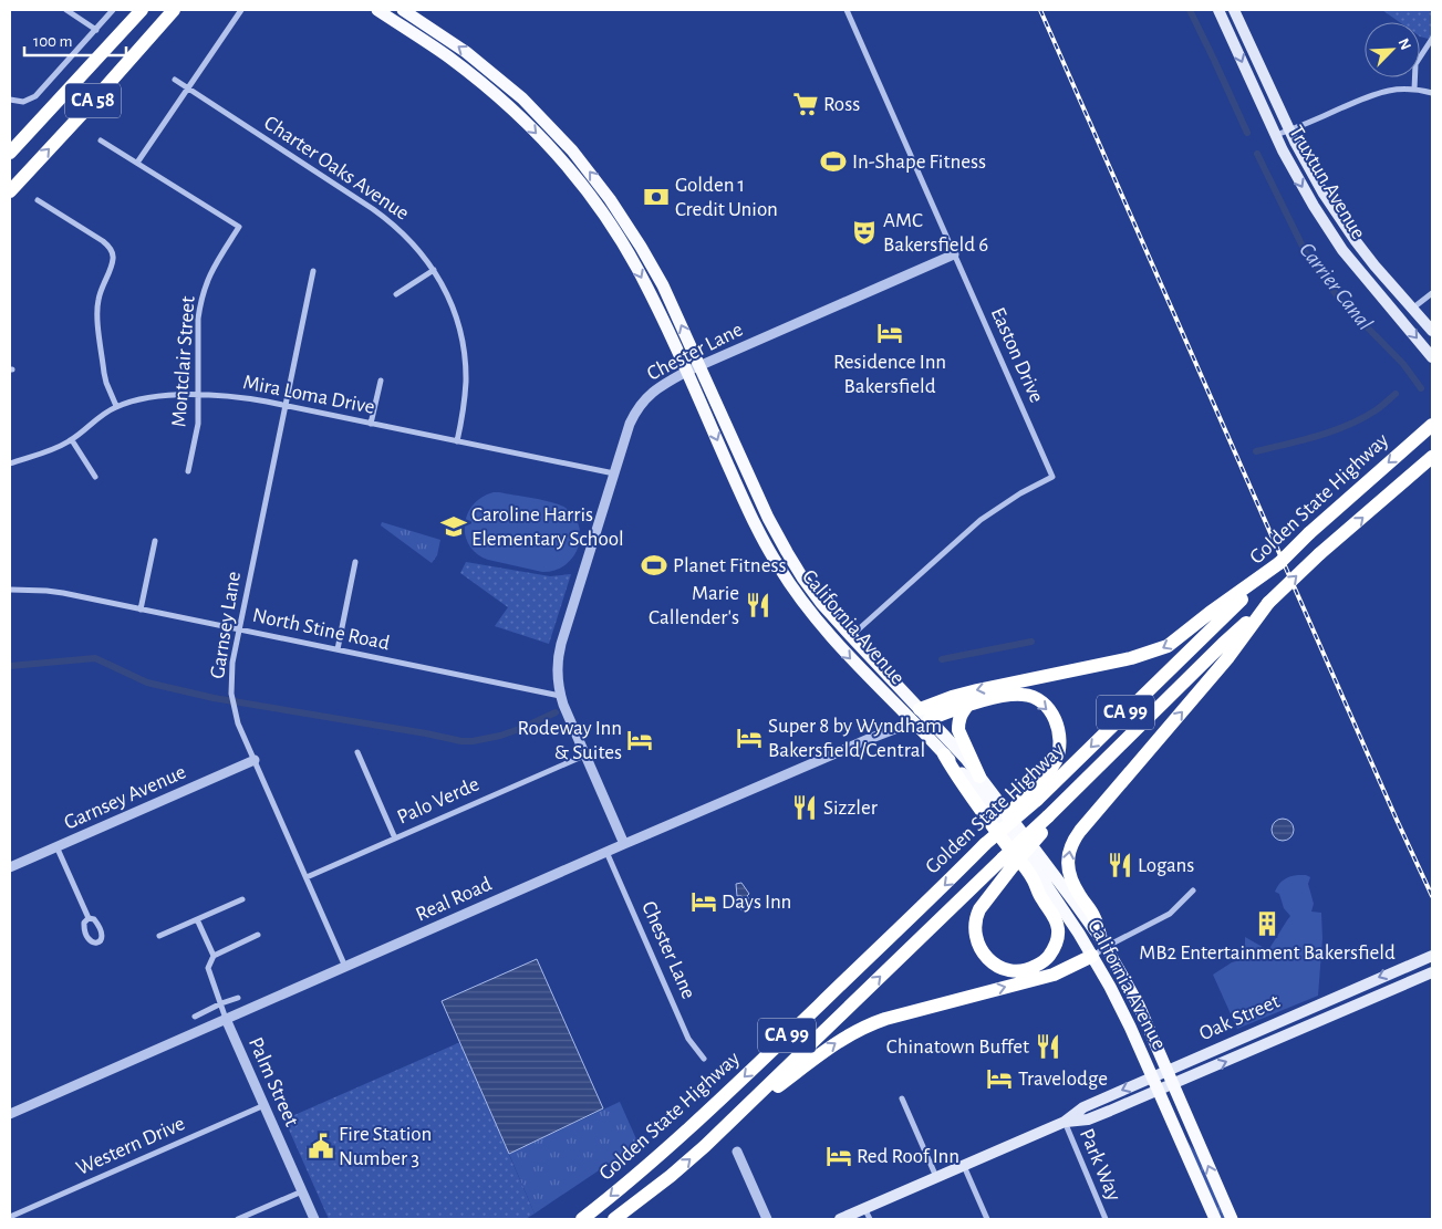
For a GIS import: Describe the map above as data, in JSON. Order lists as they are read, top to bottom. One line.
{"streets":{"highway":["CA 58","Golden State Highway","CA 99"],"main road":["Truxtun Avenue","California Avenue","Oak Street"],"street":["Charter Oaks Avenue","Chester Lane","Easton Drive","Montclair Street","Mira Loma Drive","Garnsey Lane","North Stine Road","Garnsey Avenue","Palo Verde","Real Road","Palm Street","Western Drive","Park Way"]},"crossings":[["Charter Oaks Avenue","Mira Loma Drive"],["Chester Lane","Easton Drive"],["Chester Lane","Mira Loma Drive"],["Chester Lane","California Avenue"],["Chester Lane","North Stine Road"],["Chester Lane","Palo Verde"],["Chester Lane","Real Road"],["Easton Drive","California Avenue"],["Montclair Street","Mira Loma Drive"],["Mira Loma Drive","Garnsey Lane"],["Garnsey Lane","North Stine Road"],["Garnsey Lane","Garnsey Avenue"],["Garnsey Lane","Palo Verde"],["Garnsey Lane","Real Road"],["California Avenue","Real Road"],["California Avenue","Oak Street"],["Real Road","Palm Street"],["Oak Street","Park Way"],["Palm Street","Western Drive"]],"water":["Carrier Canal"],"places":{"supermarket":["Ross"],"sports":["In-Shape Fitness","Planet Fitness"],"bank":["Golden 1 Credit Union"],"theatre":["AMC Bakersfield 6"],"hotel":["Residence Inn Bakersfield","Super 8 by Wyndham Bakersfield/Central","Rodeway Inn & Suites","Days Inn","Travelodge","Red Roof Inn"],"school or university":["Caroline Harris Elementary School"],"restaurant":["Marie Callender's","Sizzler","Logans","Chinatown Buffet"],"building":["MB2 Entertainment Bakersfield"],"public building":["Fire Station Number 3"]},"scale_bar":"100 m","north":"top right"}
